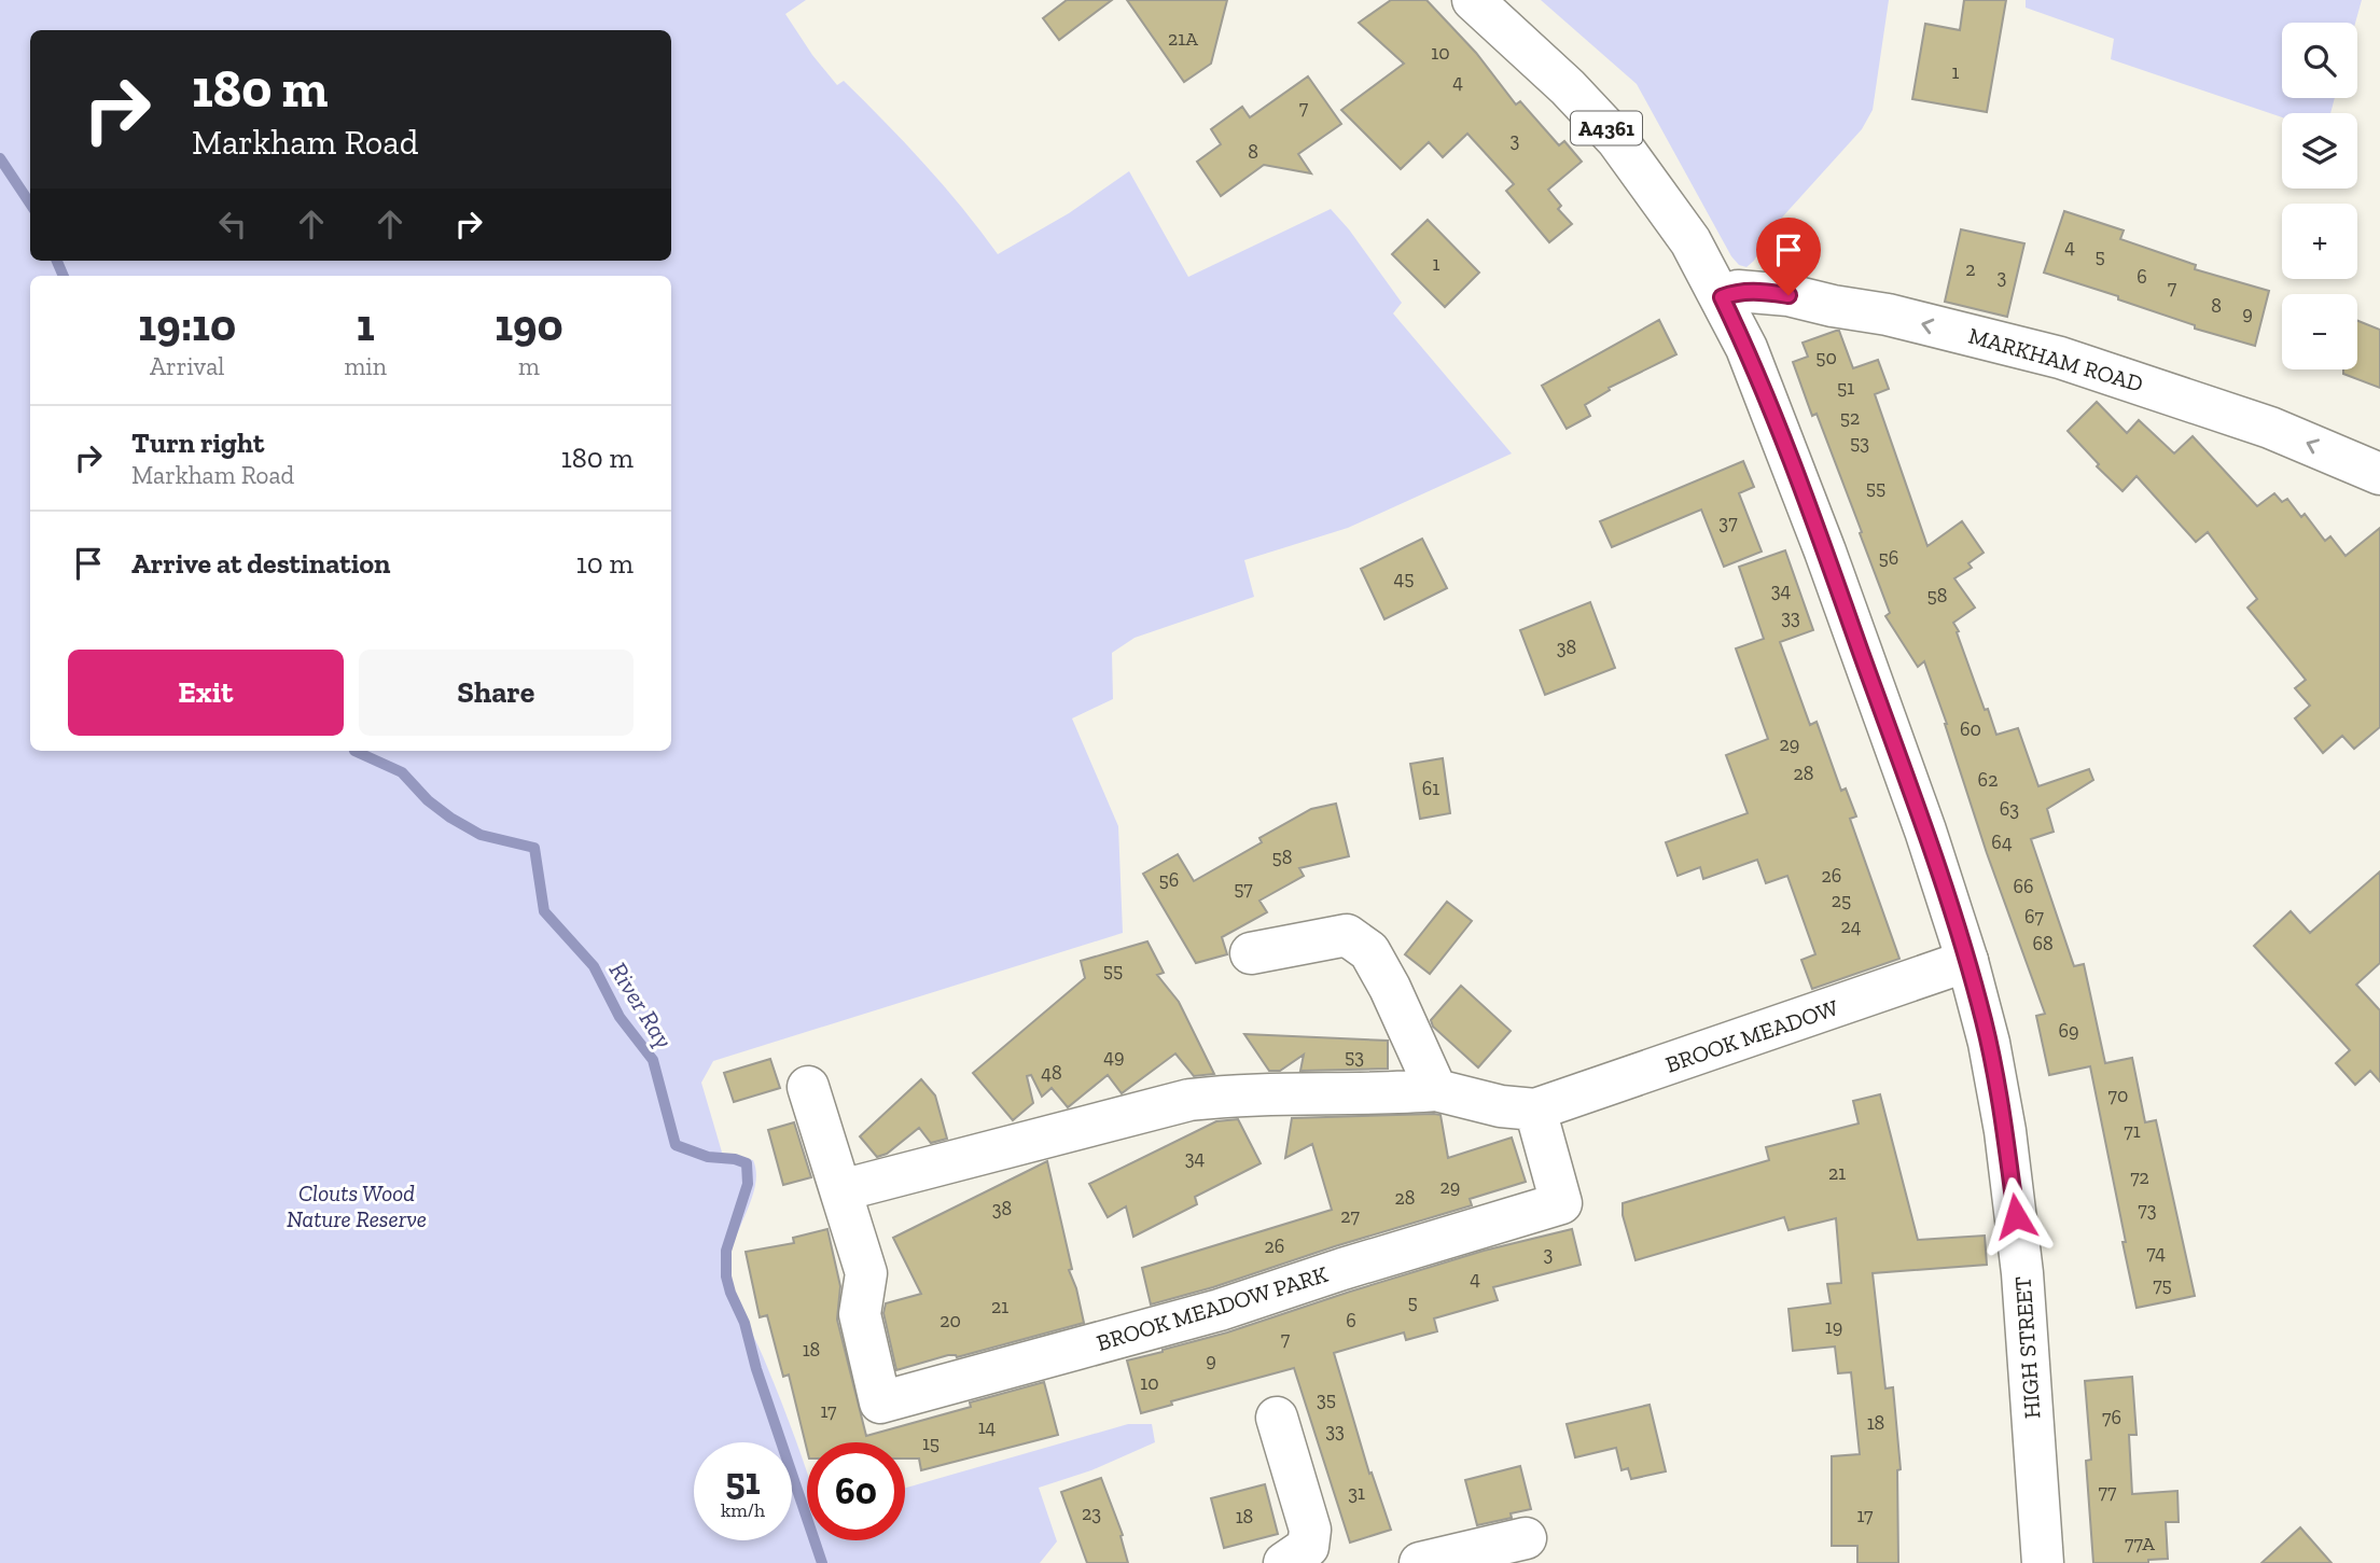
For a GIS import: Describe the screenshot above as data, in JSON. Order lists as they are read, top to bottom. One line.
{"streets":{"street":["A4361","MARKHAM ROAD","BROOK MEADOW","BROOK MEADOW PARK","HIGH STREET"]},"crossings":[["A4361","MARKHAM ROAD"],["A4361","HIGH STREET"],["MARKHAM ROAD","HIGH STREET"],["BROOK MEADOW","BROOK MEADOW PARK"],["BROOK MEADOW","HIGH STREET"]],"one_way":["MARKHAM ROAD"],"water":["River Ray"],"parks":["Clouts Wood Nature Reserve"],"house_numbers":["21A","10","1","4","7","3","8","4","5","1","2","3","6","7","8","9","50","51","52","53","55","37","56","45","34","58","33","38","60","29","28","62","61","63","64","58","26","56","66","57","25","67","24","68","55","69","49","53","48","70","71","34","21","72","29","28","38","73","27","26","74","3","4","75","5","21","20","6","19","7","18","9","10","35","17","76","18","14","33","15","77","31","23","17","18","77A"],"page":{"map_buttons":["+","−"],"turn":["180 m","Markham Road"],"eta":["19:10","Arrival","1","min","190","m"],"list":[{"name":"Turn right","note":"Markham Road","value":"180 m"},{"name":"Arrive at destination","value":"10 m"}],"buttons":["Exit","Share"],"speed":"51 km/h","limit":"60"}}
